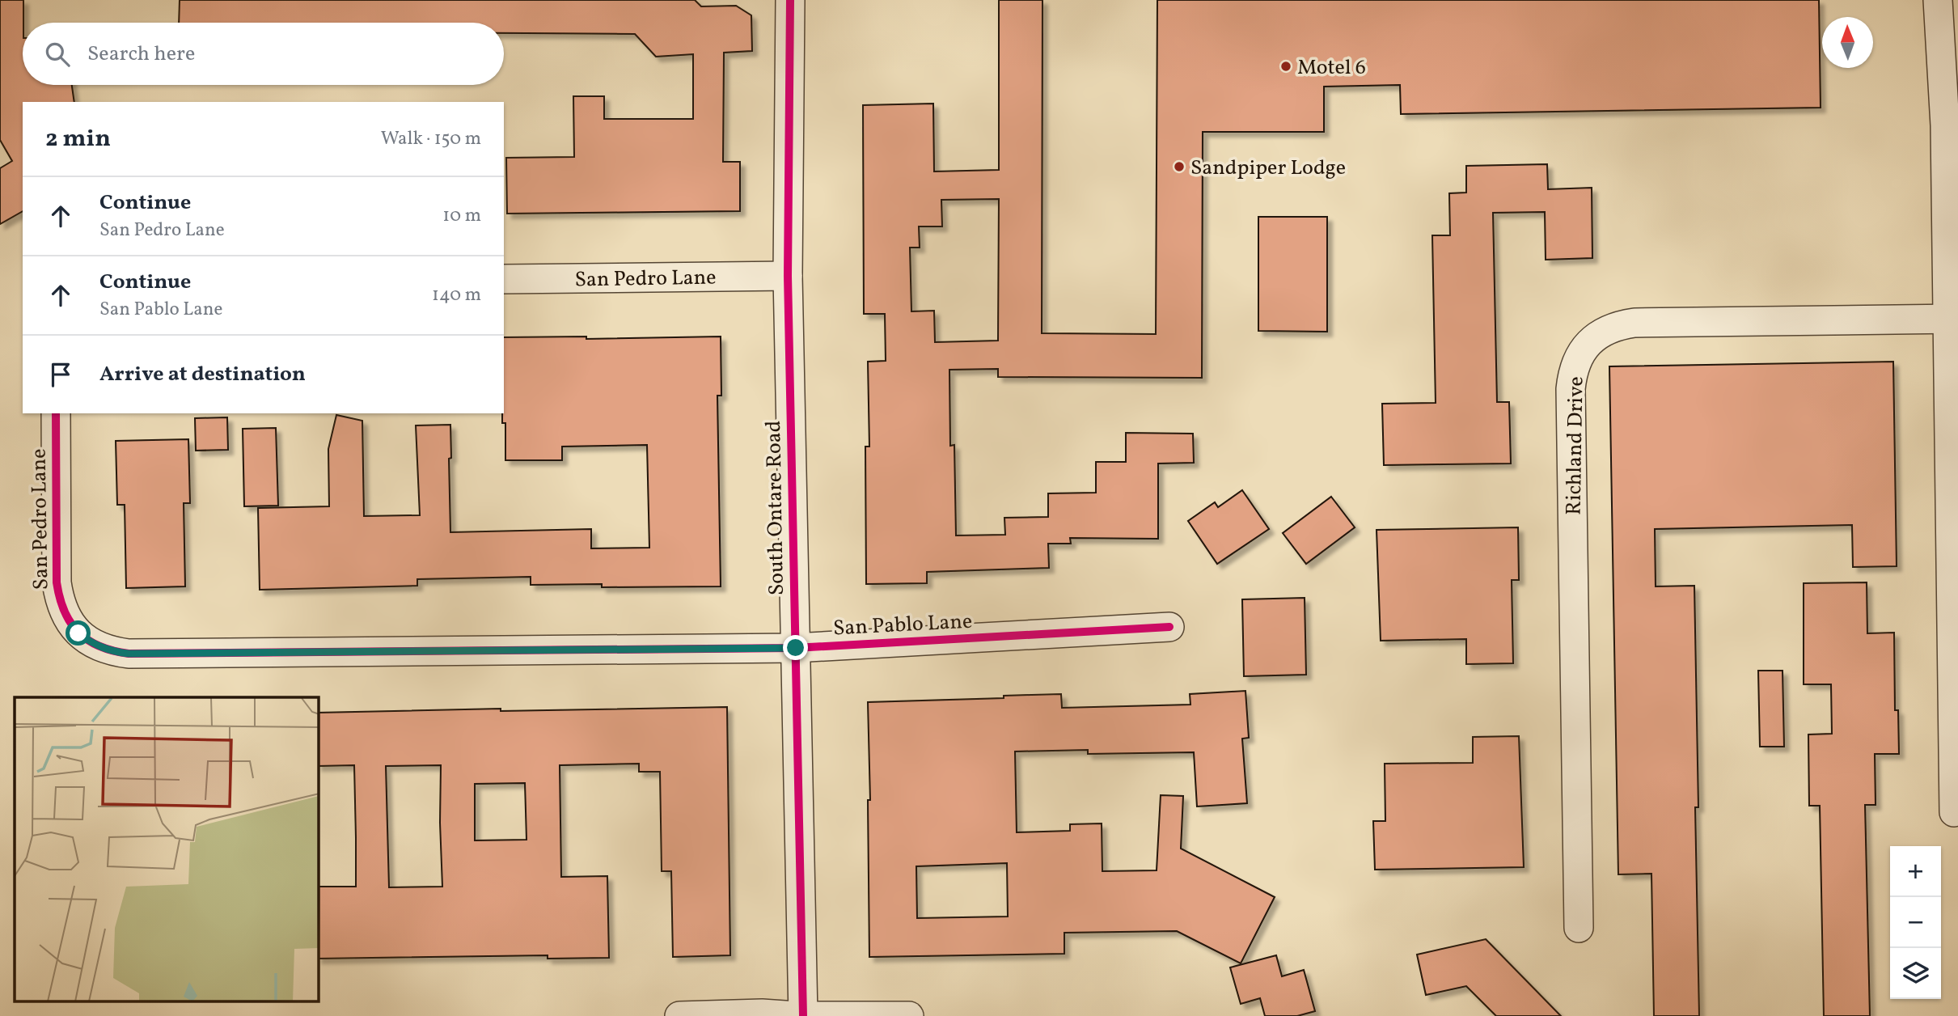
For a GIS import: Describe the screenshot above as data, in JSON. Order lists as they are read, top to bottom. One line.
{"streets":{"street":["San Pedro Lane","Richland Drive","South Ontare Road","San Pablo Lane"]},"crossings":[["San Pedro Lane","South Ontare Road"],["San Pedro Lane","San Pablo Lane"],["South Ontare Road","San Pablo Lane"]],"places":["Motel 6","Sandpiper Lodge"],"north":"top","page":{"search":"Search here","heading":["2 min","Walk · 150 m"],"list":[["Continue","San Pedro Lane","10 m"],["Continue","San Pablo Lane","140 m"],"Arrive at destination"],"map_buttons":["+","−"]}}
